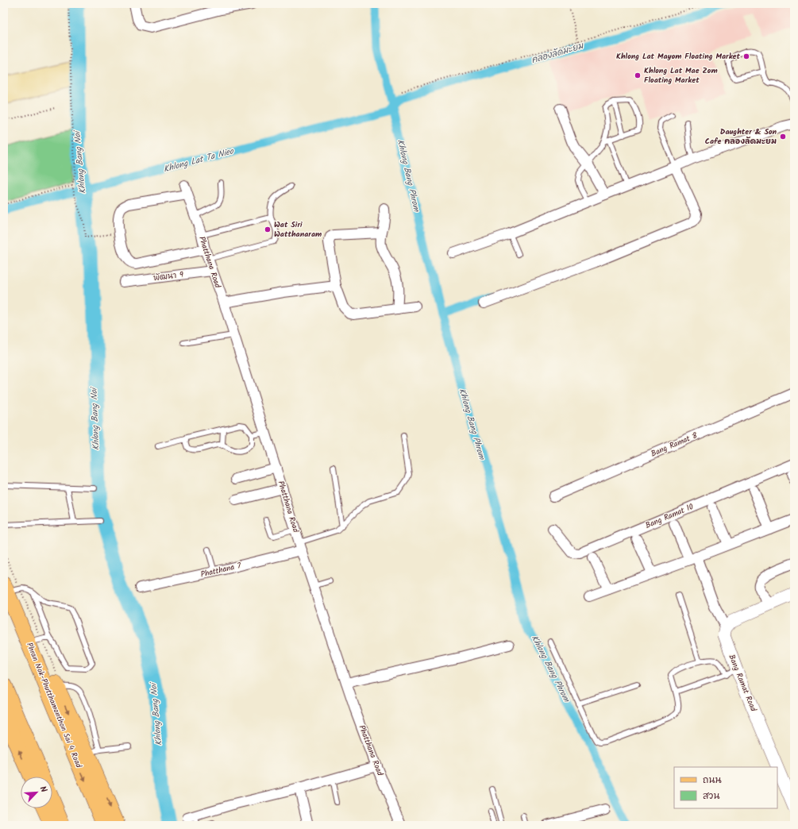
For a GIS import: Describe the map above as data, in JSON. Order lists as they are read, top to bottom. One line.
{"streets":{"main road":["Phran Nok-Phutthamonthon Sai 4 Road"],"street":["Phatthana Road","พัฒนา 9","Bang Ramat 8","Bang Ramat 10","Phatthana 7","Bang Ramat Road"]},"crossings":[["Phatthana Road","พัฒนา 9"],["Phatthana Road","Phatthana 7"]],"water":["คลองลัดมะยม","Khlong Lat Ta Nieo","Khlong Bang Noi","Khlong Bang Phrom"],"places":["Khlong Lat Mayom Floating Market","Khlong Lat Mae Zom Floating Market","Daughter & Son Cafe คลองลัดมะยม","Wat Siri Watthanaram"],"legend":["ถนน","สวน"],"north":"top right"}
